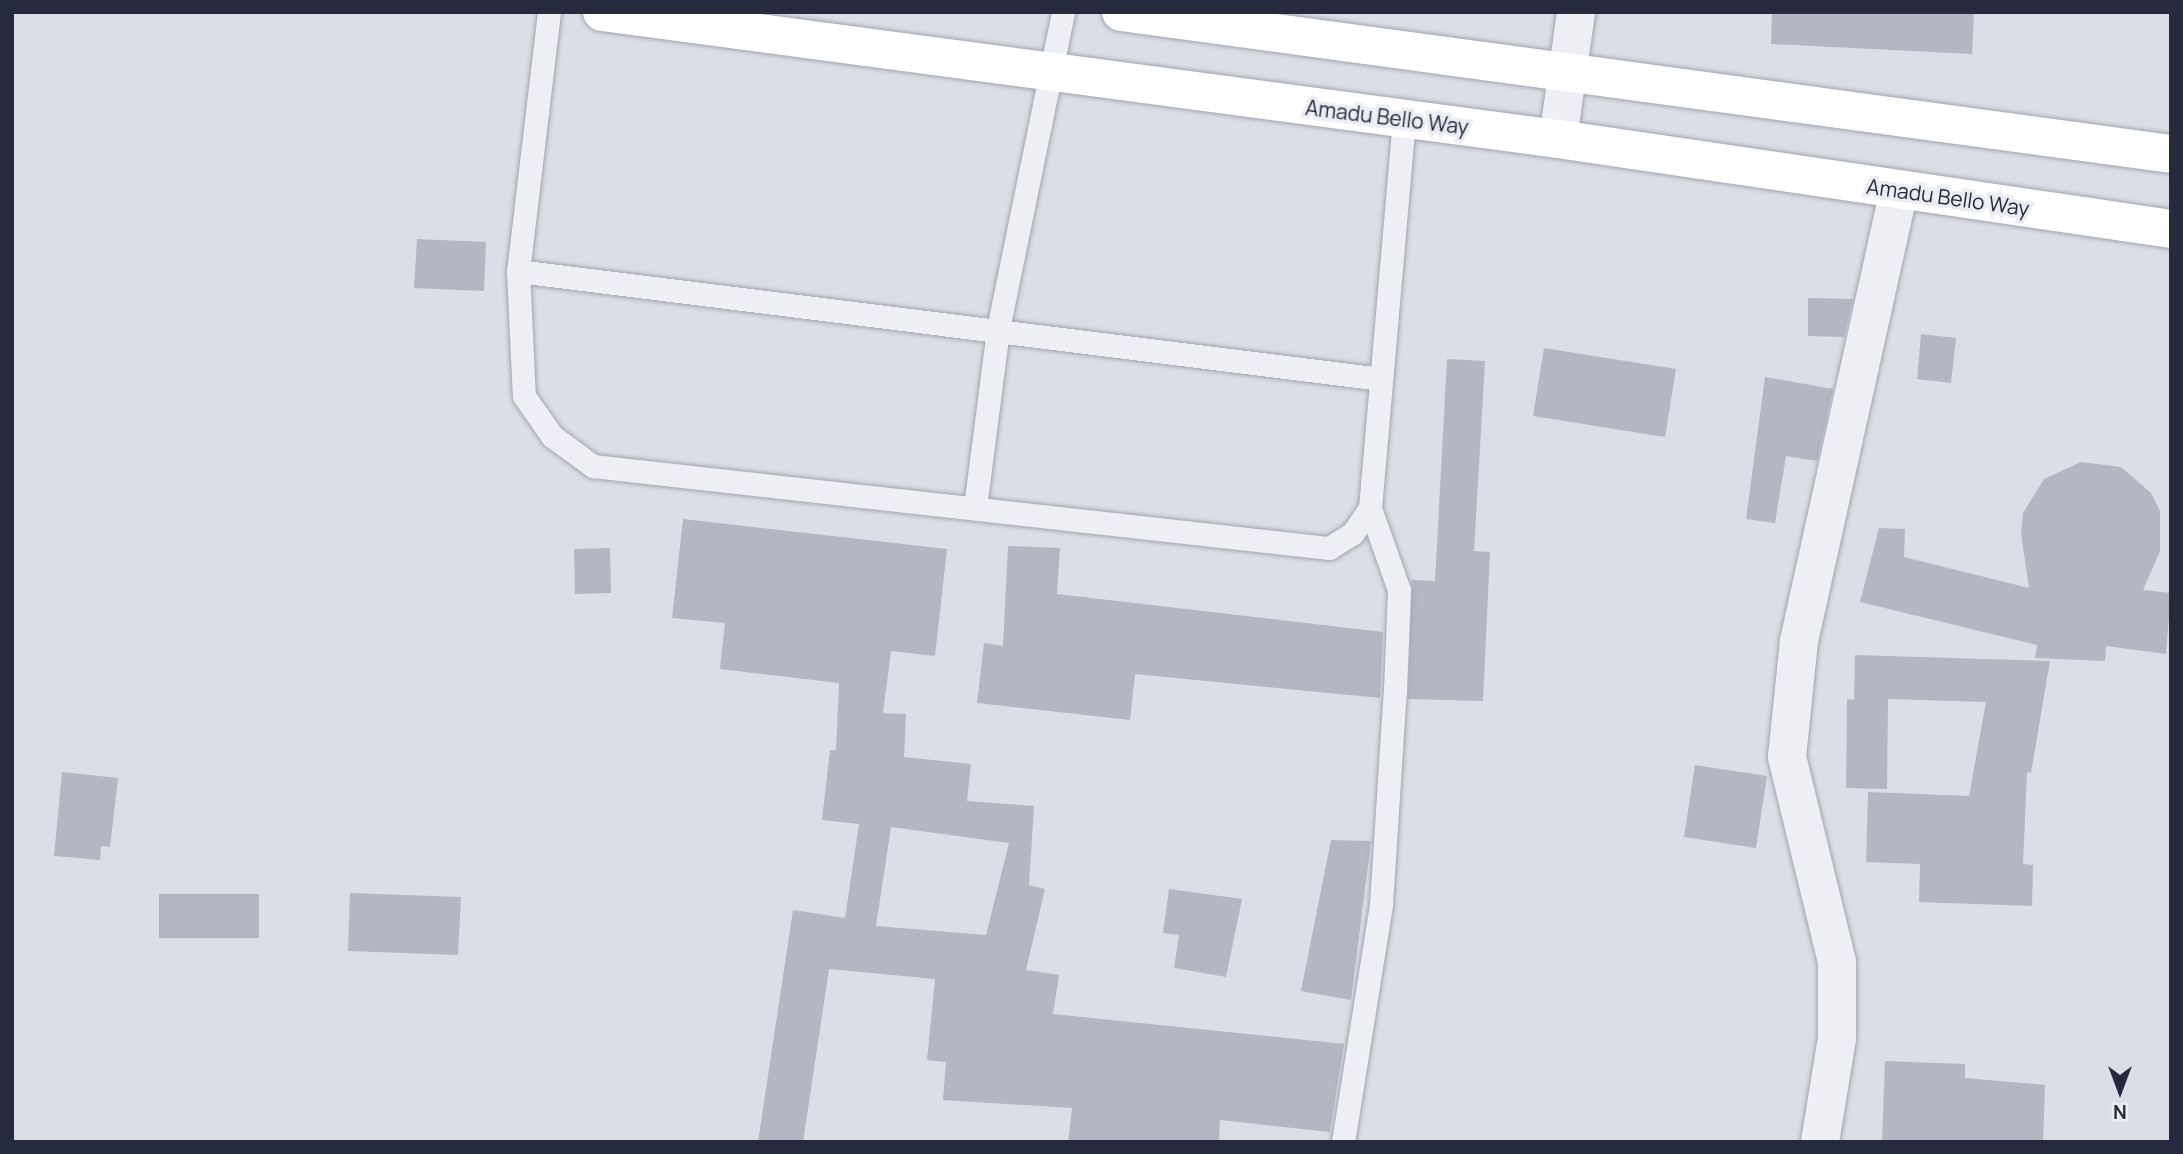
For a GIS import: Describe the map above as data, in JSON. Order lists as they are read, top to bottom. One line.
{"streets":{"main road":["Amadu Bello Way"]},"north":"bottom"}
